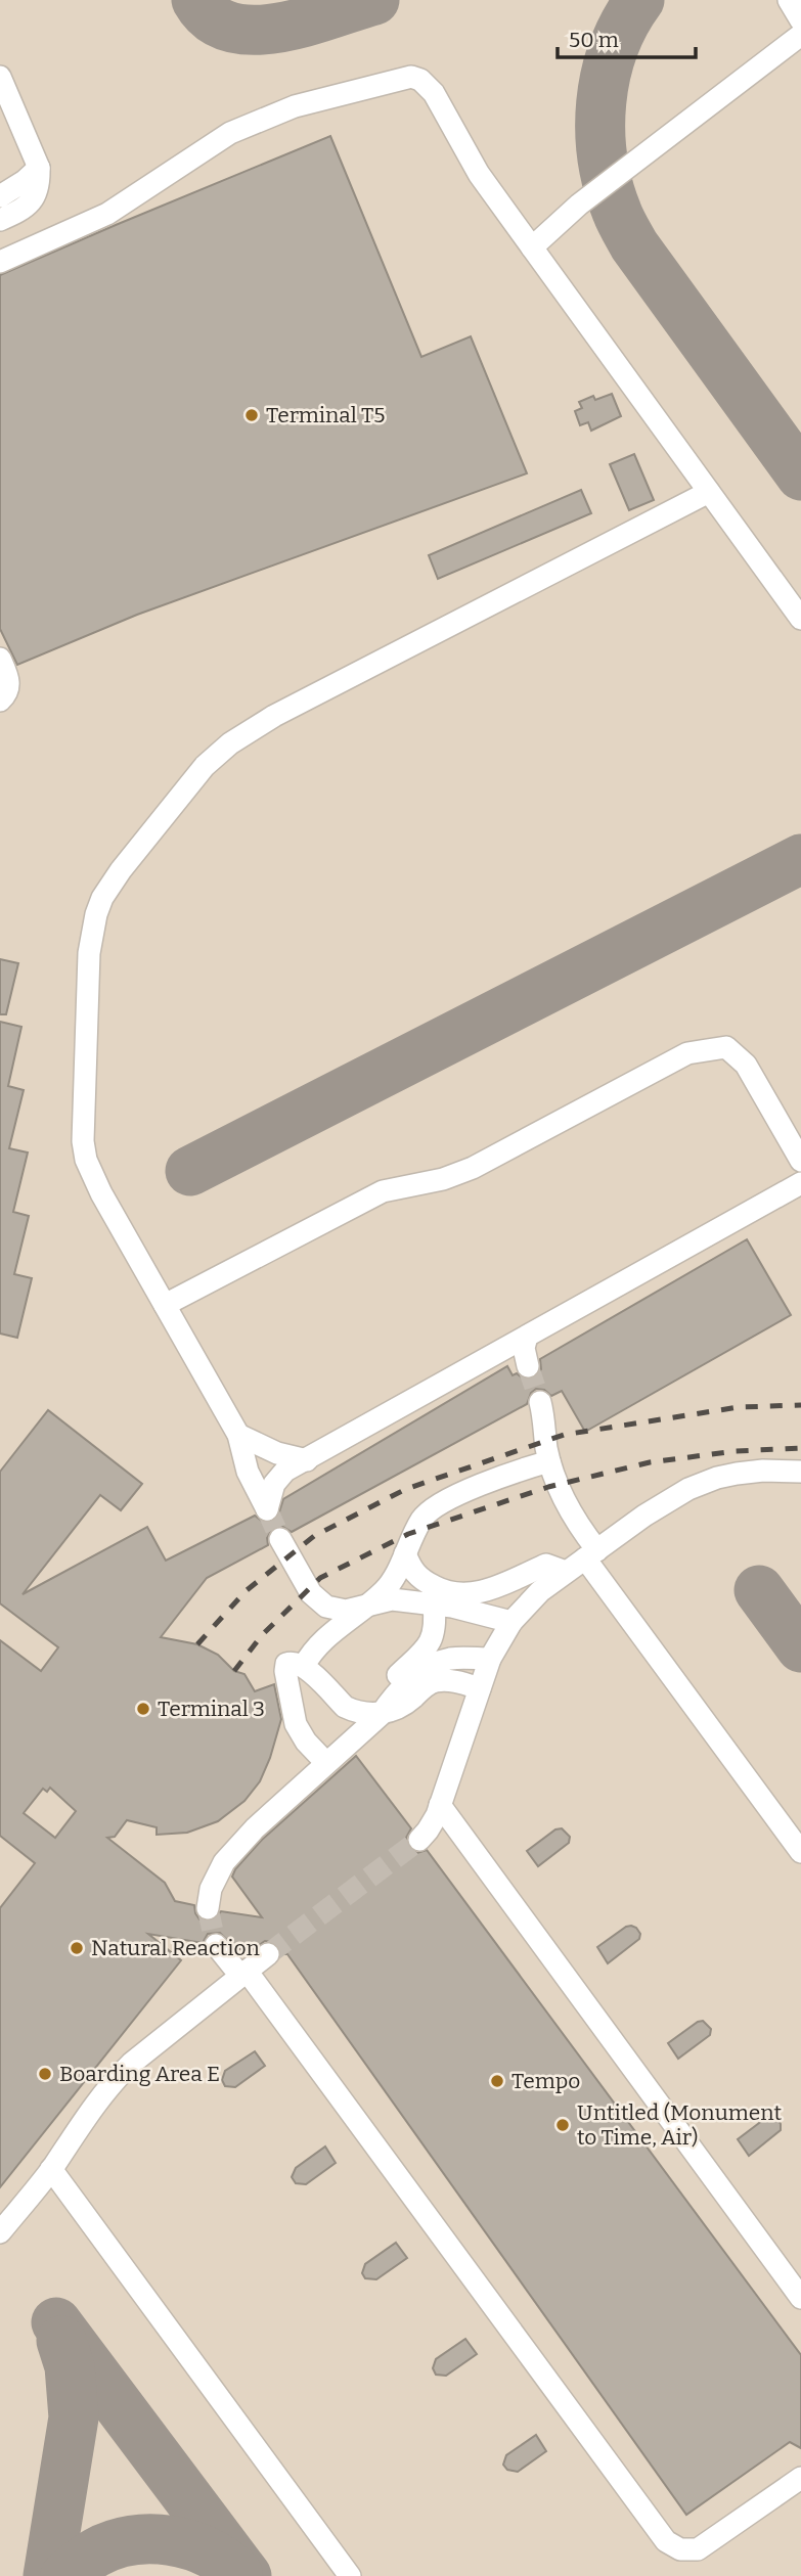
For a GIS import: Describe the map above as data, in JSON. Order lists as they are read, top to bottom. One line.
{"places":["Terminal T5","Terminal 3","Natural Reaction","Boarding Area E","Tempo","Untitled (Monument to Time, Air)"],"scale_bar":"50 m"}
